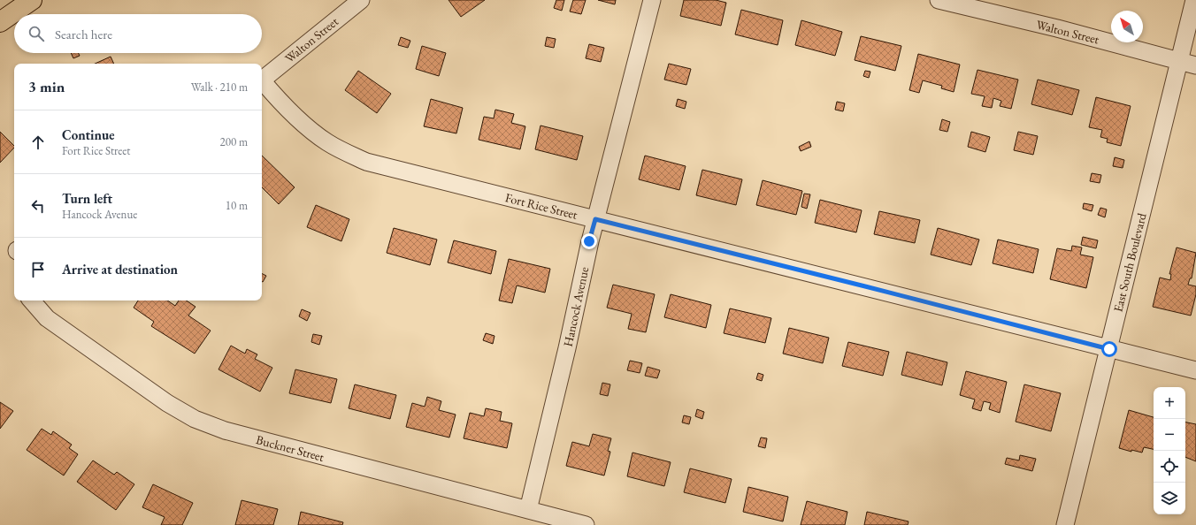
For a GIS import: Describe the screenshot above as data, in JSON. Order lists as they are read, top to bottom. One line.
{"streets":{"street":["Walton Street","Fort Rice Street","East South Boulevard","Hancock Avenue","Buckner Street"]},"crossings":[["Walton Street","East South Boulevard"],["Fort Rice Street","East South Boulevard"],["Fort Rice Street","Hancock Avenue"],["Hancock Avenue","Buckner Street"]],"north":"top left","page":{"search":"Search here","heading":["3 min","Walk · 210 m"],"list":[["Continue","Fort Rice Street","200 m"],["Turn left","Hancock Avenue","10 m"],"Arrive at destination"],"map_buttons":["+","−"]}}
